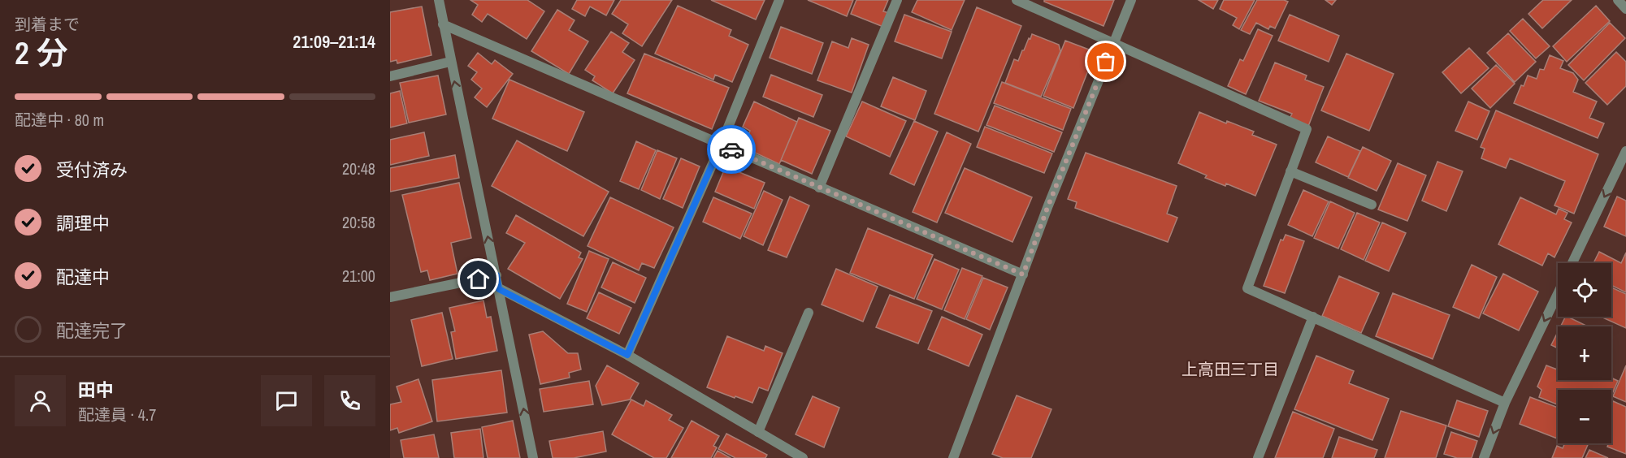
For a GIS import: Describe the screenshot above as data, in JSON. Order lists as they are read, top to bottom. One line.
{"districts":["上高田三丁目"],"page":{"heading":["2 分","到着まで","21:09–21:14"],"panel":["田中","配達員 · 4.7"],"bar":"配達中 · 80 m","list":[["受付済み","20:48"],["調理中","20:58"],["配達中","21:00"],"配達完了"],"map_buttons":["+","−"]}}
